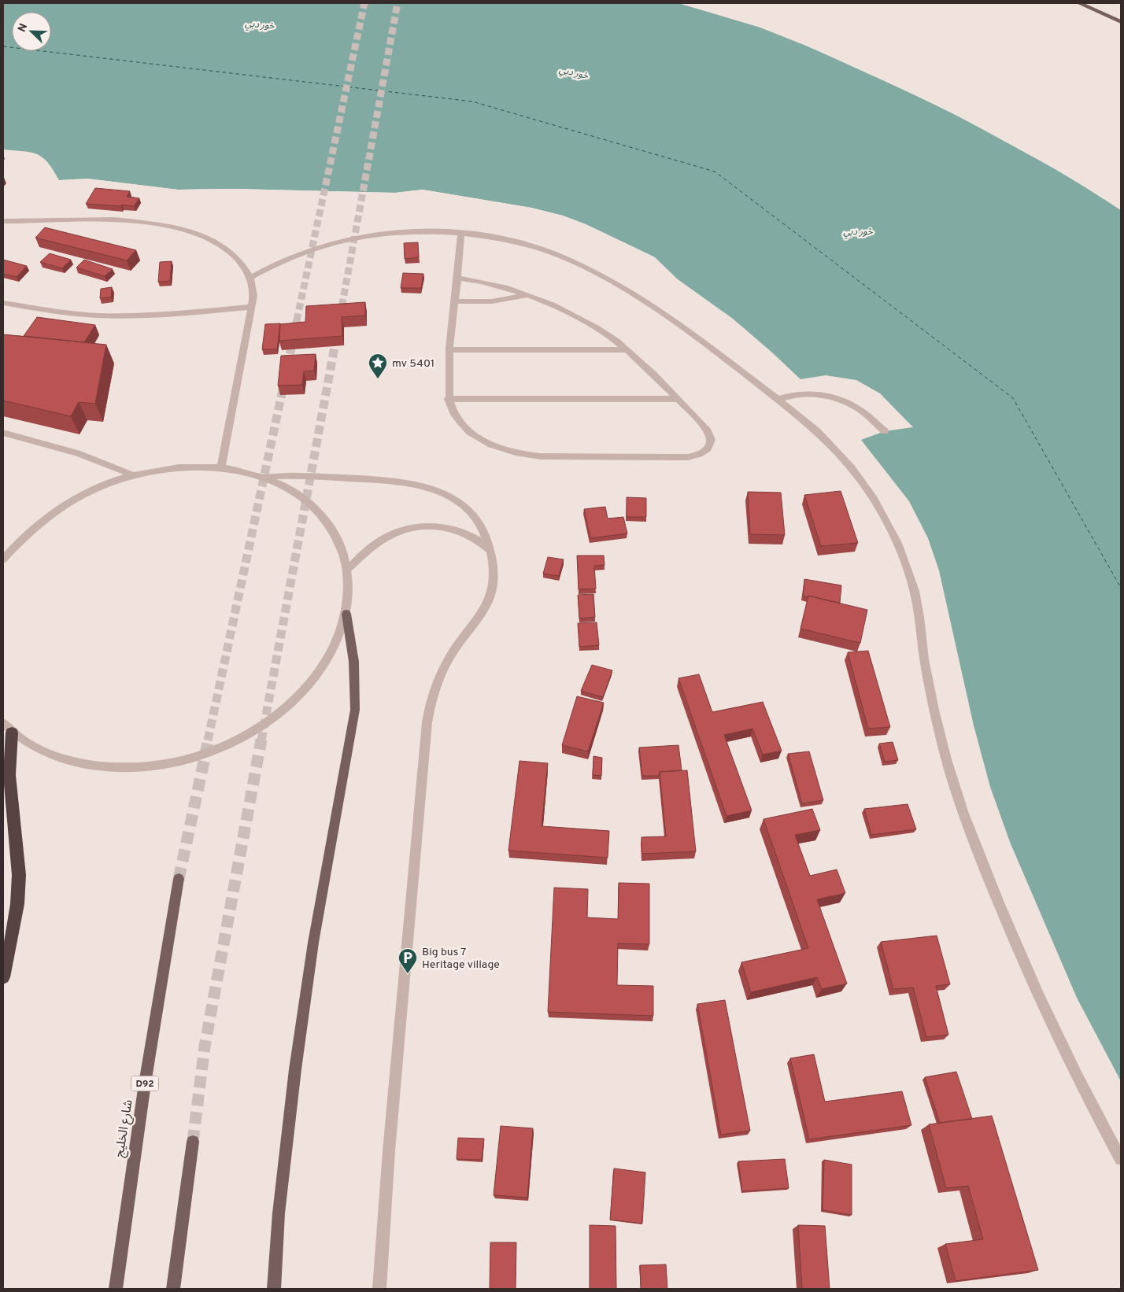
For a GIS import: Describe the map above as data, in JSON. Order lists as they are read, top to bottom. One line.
{"streets":{"main road":["D92","شارع الخليج"]},"water":["خور دبي"],"places":{"place":["mv 5401"],"parking":["Big bus 7 Heritage village"]},"north":"top left"}
